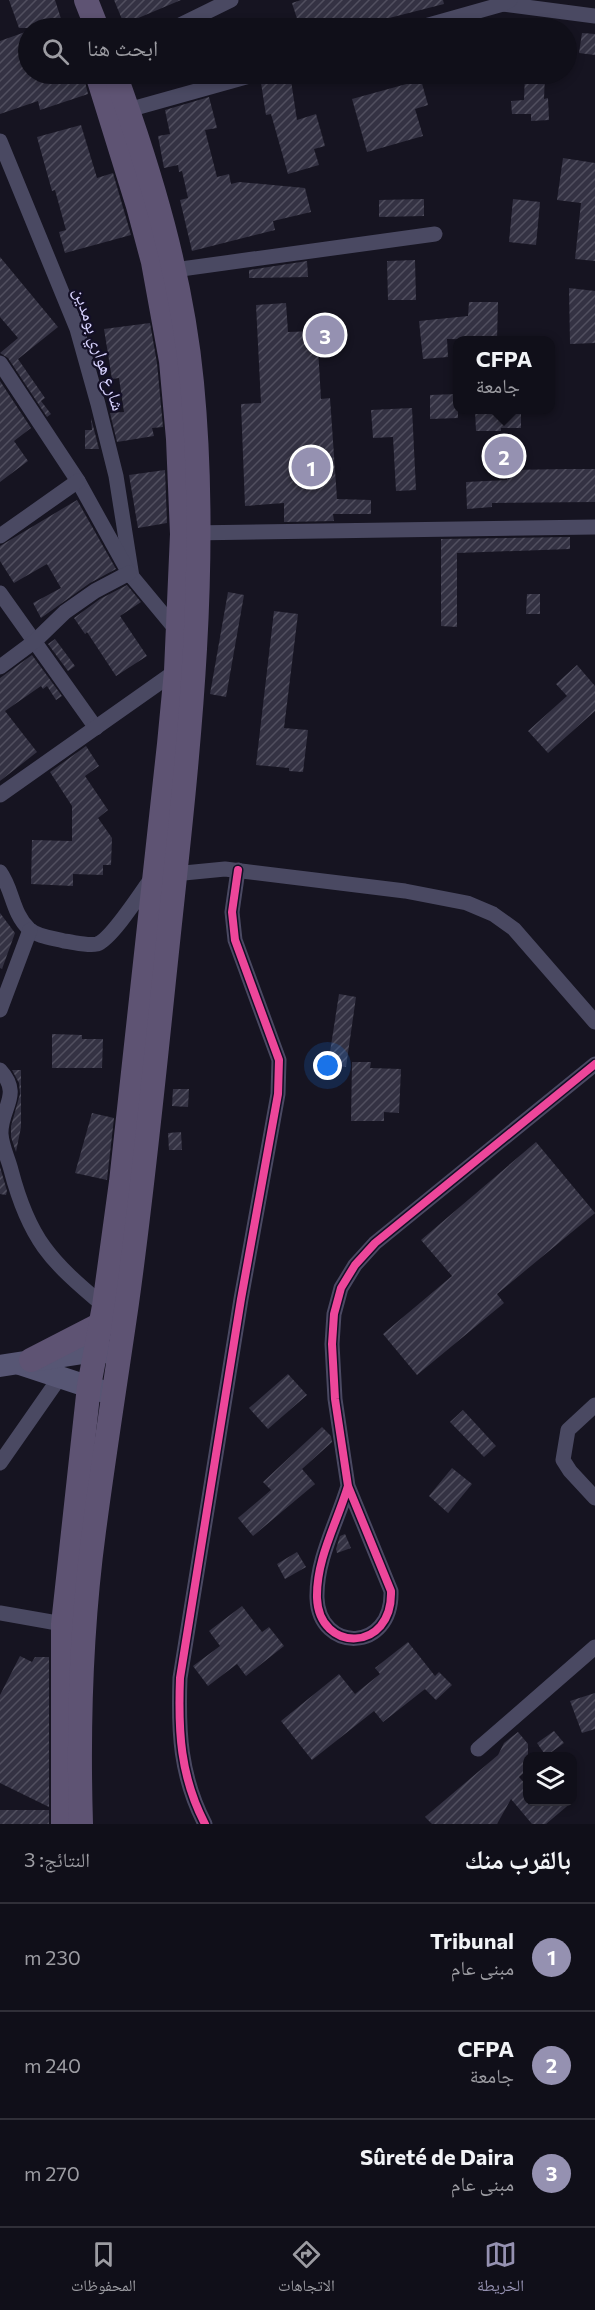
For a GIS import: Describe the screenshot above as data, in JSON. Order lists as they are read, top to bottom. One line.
{"streets":{"street":["شارع هواري بومدين"]},"page":{"search":"ابحث هنا","pins":["3","2","1"],"popup":["CFPA","جامعة"],"heading":["بالقرب منك","النتائج: 3"],"list":[{"mark":"1","name":"Tribunal","note":"مبنى عام","value":"230 m"},{"mark":"2","name":"CFPA","note":"جامعة","value":"240 m"},{"mark":"3","name":"Sûreté de Daira","note":"مبنى عام","value":"270 m"}],"nav":["الخريطة","الاتجاهات","المحفوظات"]}}
